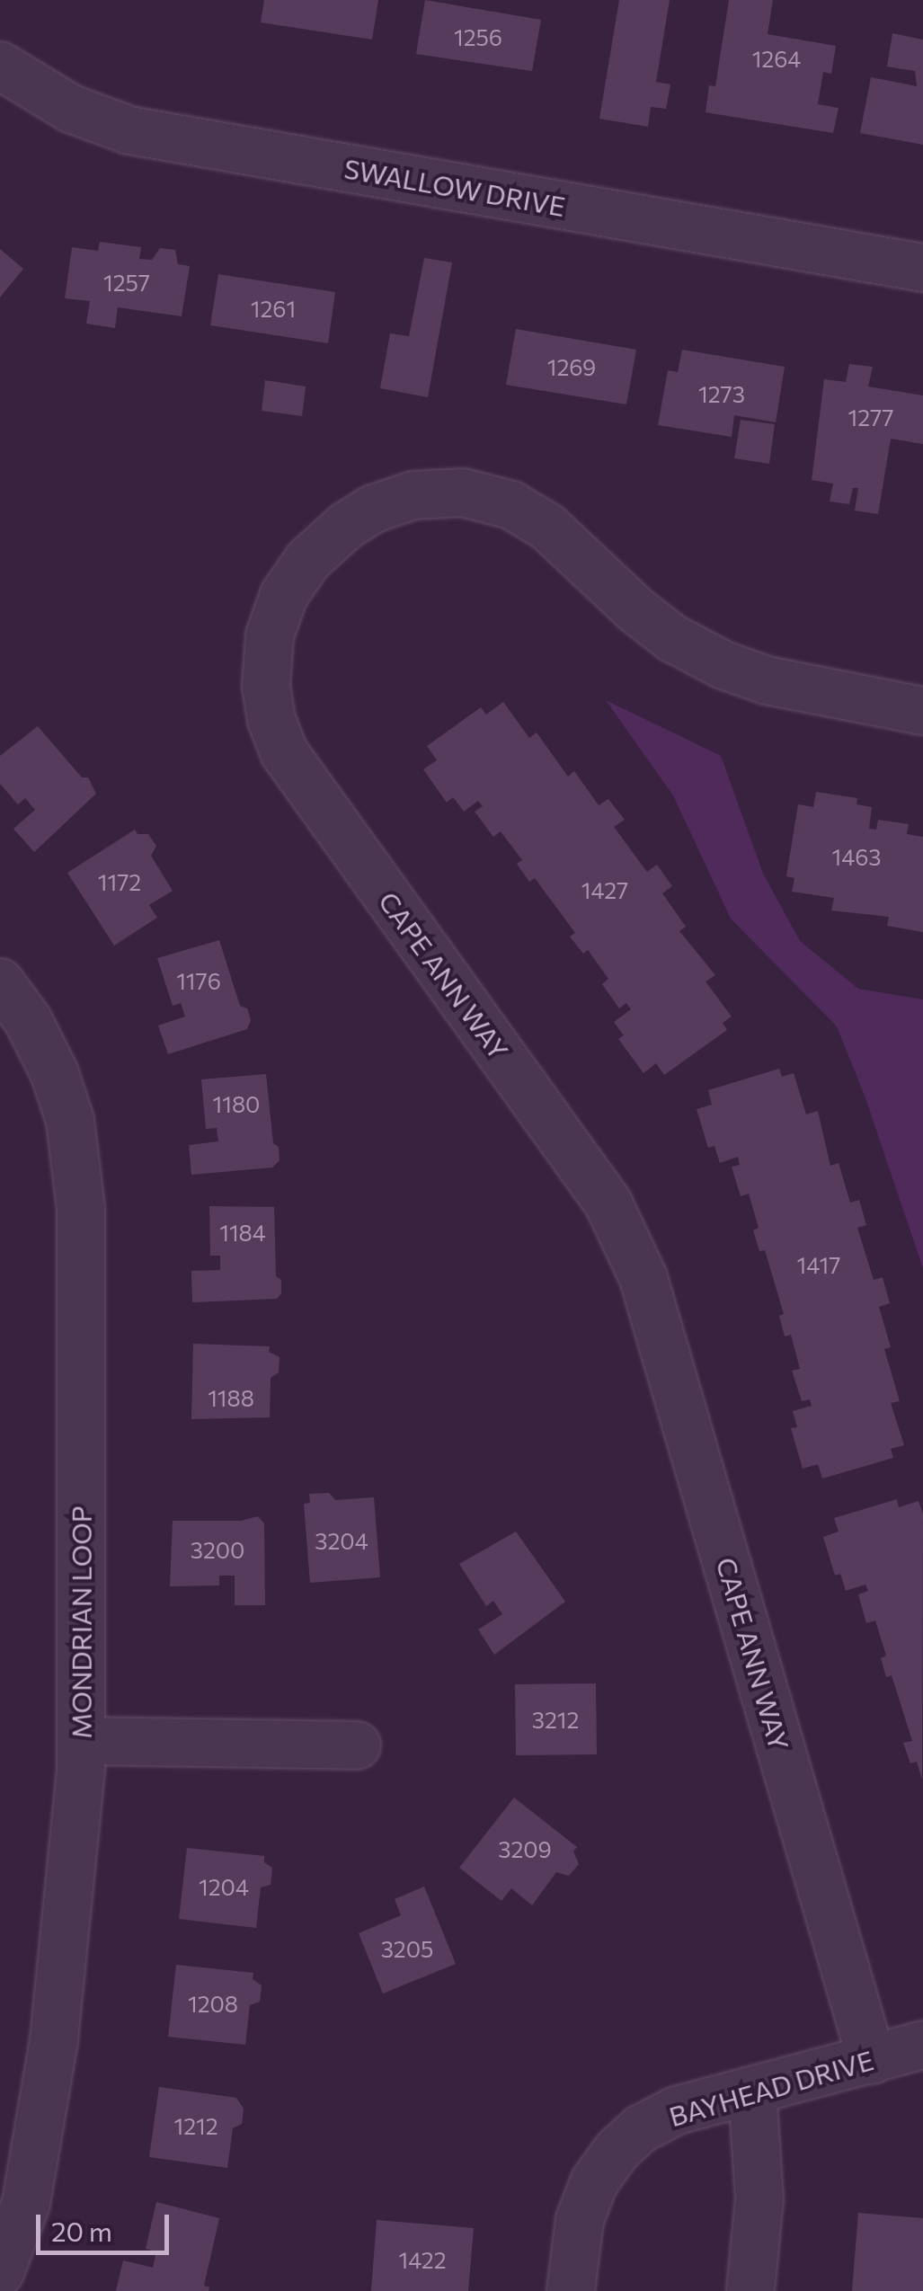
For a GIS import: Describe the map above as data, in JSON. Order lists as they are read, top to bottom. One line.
{"streets":{"street":["SWALLOW DRIVE","CAPE ANN WAY","MONDRIAN LOOP","BAYHEAD DRIVE"]},"crossings":[["CAPE ANN WAY","BAYHEAD DRIVE"]],"house_numbers":["1256","1264","1257","1261","1269","1273","1277","1463","1172","1427","1176","1180","1184","1417","1188","3204","3200","3212","3209","1204","3205","1208","1212","1422"],"scale_bar":"20 m"}
